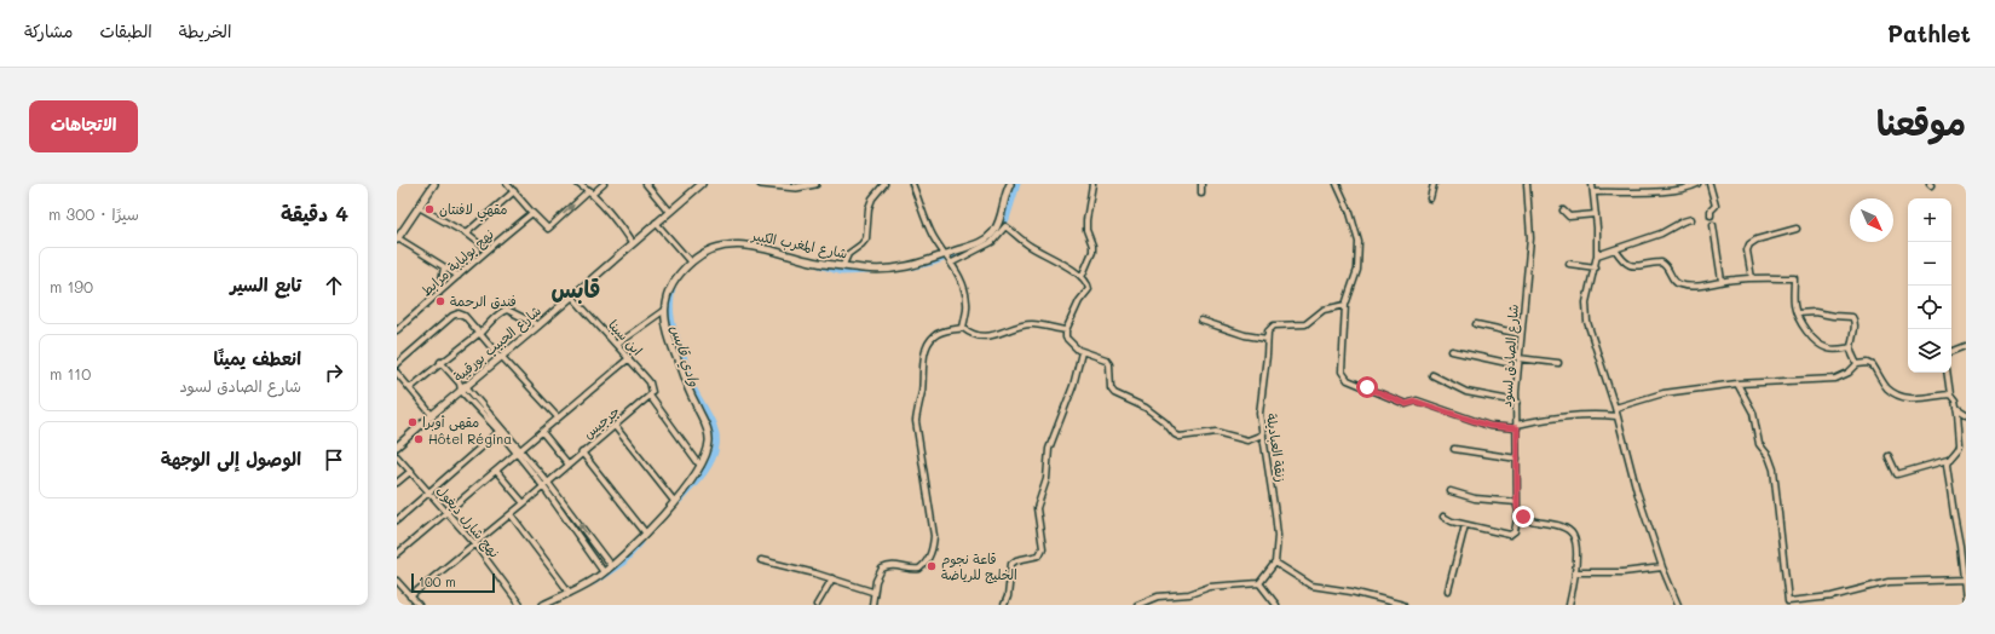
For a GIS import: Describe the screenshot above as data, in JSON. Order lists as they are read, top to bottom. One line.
{"streets":{"street":["شارع المغرب الكبير","نهج بولبابة مرابط","ابن سينا","شارع الحبيب بورقيبة","شارع الصادق لسود","جرجيس","زنقة العباديلة","نهج شارل ديغول"]},"crossings":[["ابن سينا","شارع الحبيب بورقيبة"],["ابن سينا","جرجيس"],["جرجيس","نهج شارل ديغول"]],"districts":["قابس"],"water":["وادي قابس"],"places":["مقهي لافنتان","فندق الرحمة","مقهى أوبرا","Hôtel Régina","قاعة نجوم الخليج للرياضة"],"scale_bar":"100 m","north":"bottom right","page":{"header":"Pathlet","nav":["الخريطة","الطبقات","مشاركة"],"title":"موقعنا","buttons":"الاتجاهات","heading":["4 دقيقة","سيرًا · 300 m"],"map_buttons":["+","−"],"list":[["تابع السير","190 m"],["انعطف يمينًا","شارع الصادق لسود","110 m"],"الوصول إلى الوجهة"],"scale":"100 m"}}
